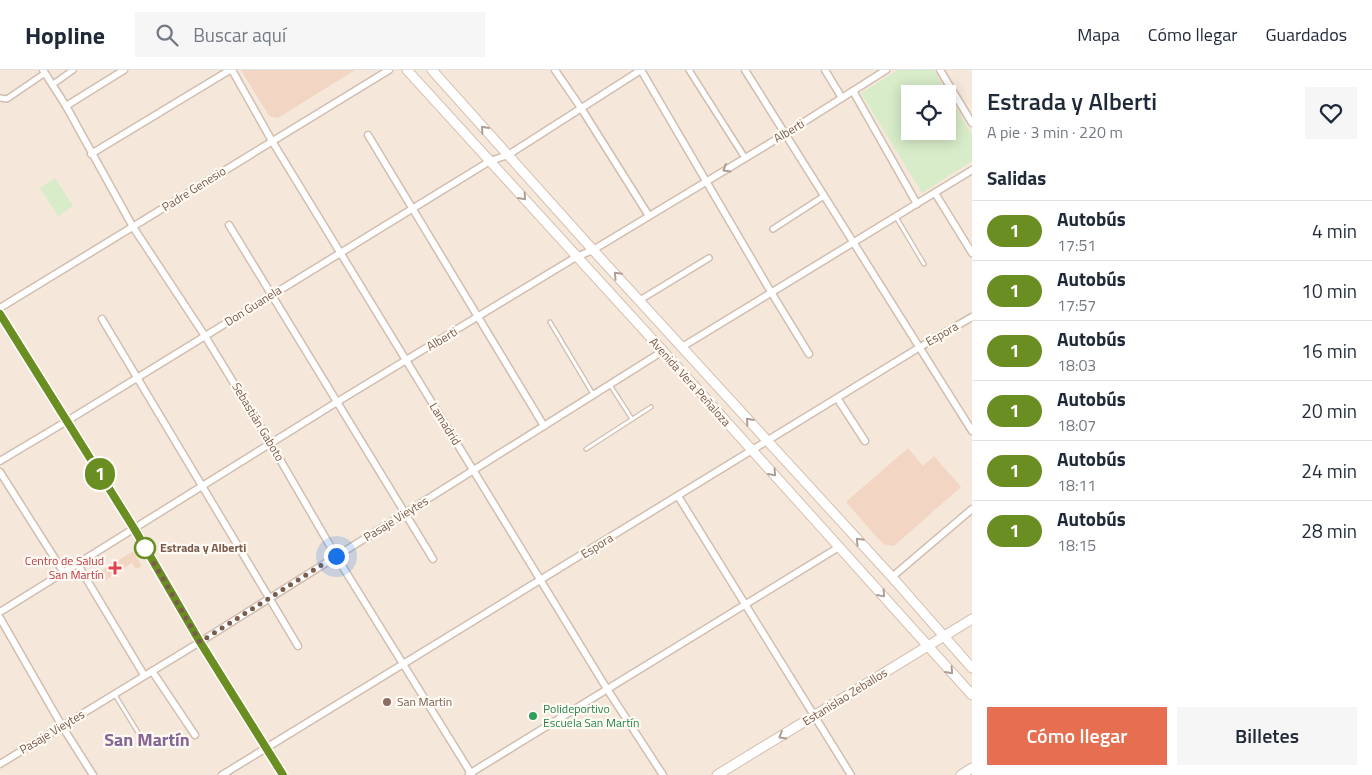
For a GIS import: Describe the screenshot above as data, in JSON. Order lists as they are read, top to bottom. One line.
{"streets":{"main road":["Avenida Vera Peñaloza","Estanislao Zeballos"],"street":["Alberti","Padre Genesio","Don Guanela","Espora","Sebastián Gaboto","Lamadrid","Pasaje Vieytes"]},"crossings":[["Alberti","Avenida Vera Peñaloza"],["Alberti","Sebastián Gaboto"],["Alberti","Lamadrid"],["Padre Genesio","Sebastián Gaboto"],["Padre Genesio","Lamadrid"],["Don Guanela","Avenida Vera Peñaloza"],["Don Guanela","Sebastián Gaboto"],["Don Guanela","Lamadrid"],["Espora","Avenida Vera Peñaloza"],["Espora","Sebastián Gaboto"],["Espora","Lamadrid"],["Avenida Vera Peñaloza","Pasaje Vieytes"],["Avenida Vera Peñaloza","Estanislao Zeballos"],["Sebastián Gaboto","Pasaje Vieytes"],["Lamadrid","Pasaje Vieytes"]],"one_way":["Estanislao Zeballos"],"districts":["San Martín"],"places":{"other":["Estrada y Alberti","San Martin","Polideportivo Escuela San Martín"],"health":["Centro de Salud San Martín"]},"lines":["bus line 1"],"page":{"header":"Hopline","search":"Buscar aquí","nav":["Mapa","Cómo llegar","Guardados"],"on_map":"1","heading":[["Estrada y Alberti","A pie · 3 min · 220 m"],"Salidas"],"list":[{"mark":"1","name":"Autobús","note":"17:51","value":"4 min"},{"mark":"1","name":"Autobús","note":"17:57","value":"10 min"},{"mark":"1","name":"Autobús","note":"18:03","value":"16 min"},{"mark":"1","name":"Autobús","note":"18:07","value":"20 min"},{"mark":"1","name":"Autobús","note":"18:11","value":"24 min"},{"mark":"1","name":"Autobús","note":"18:15","value":"28 min"}],"buttons":["Cómo llegar","Billetes"]}}
